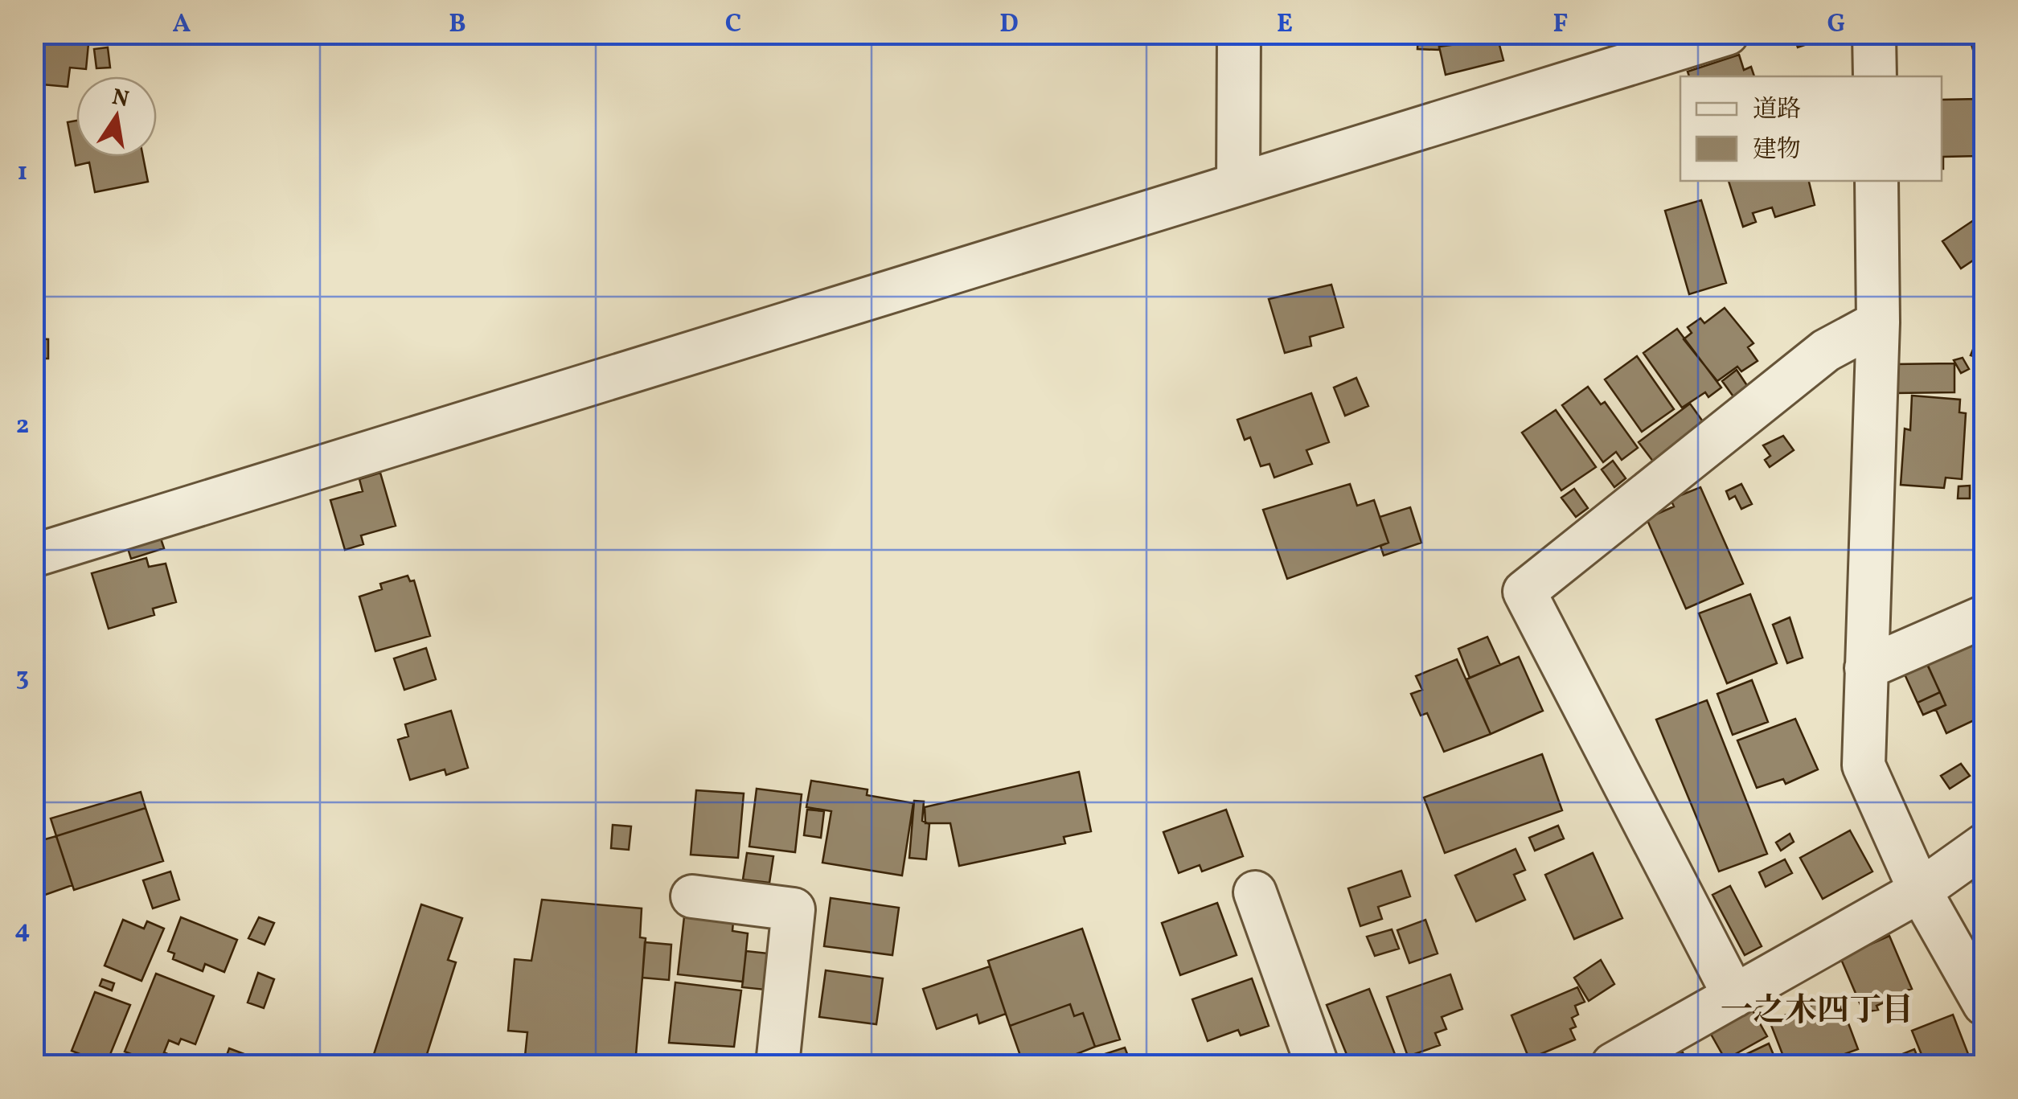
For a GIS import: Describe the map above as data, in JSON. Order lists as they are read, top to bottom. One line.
{"districts":["一之木四丁目"],"legend":["道路","建物"],"north":"top","grid":{"columns":["A","B","C","D","E","F","G"],"rows":["1","2","3","4"]}}
